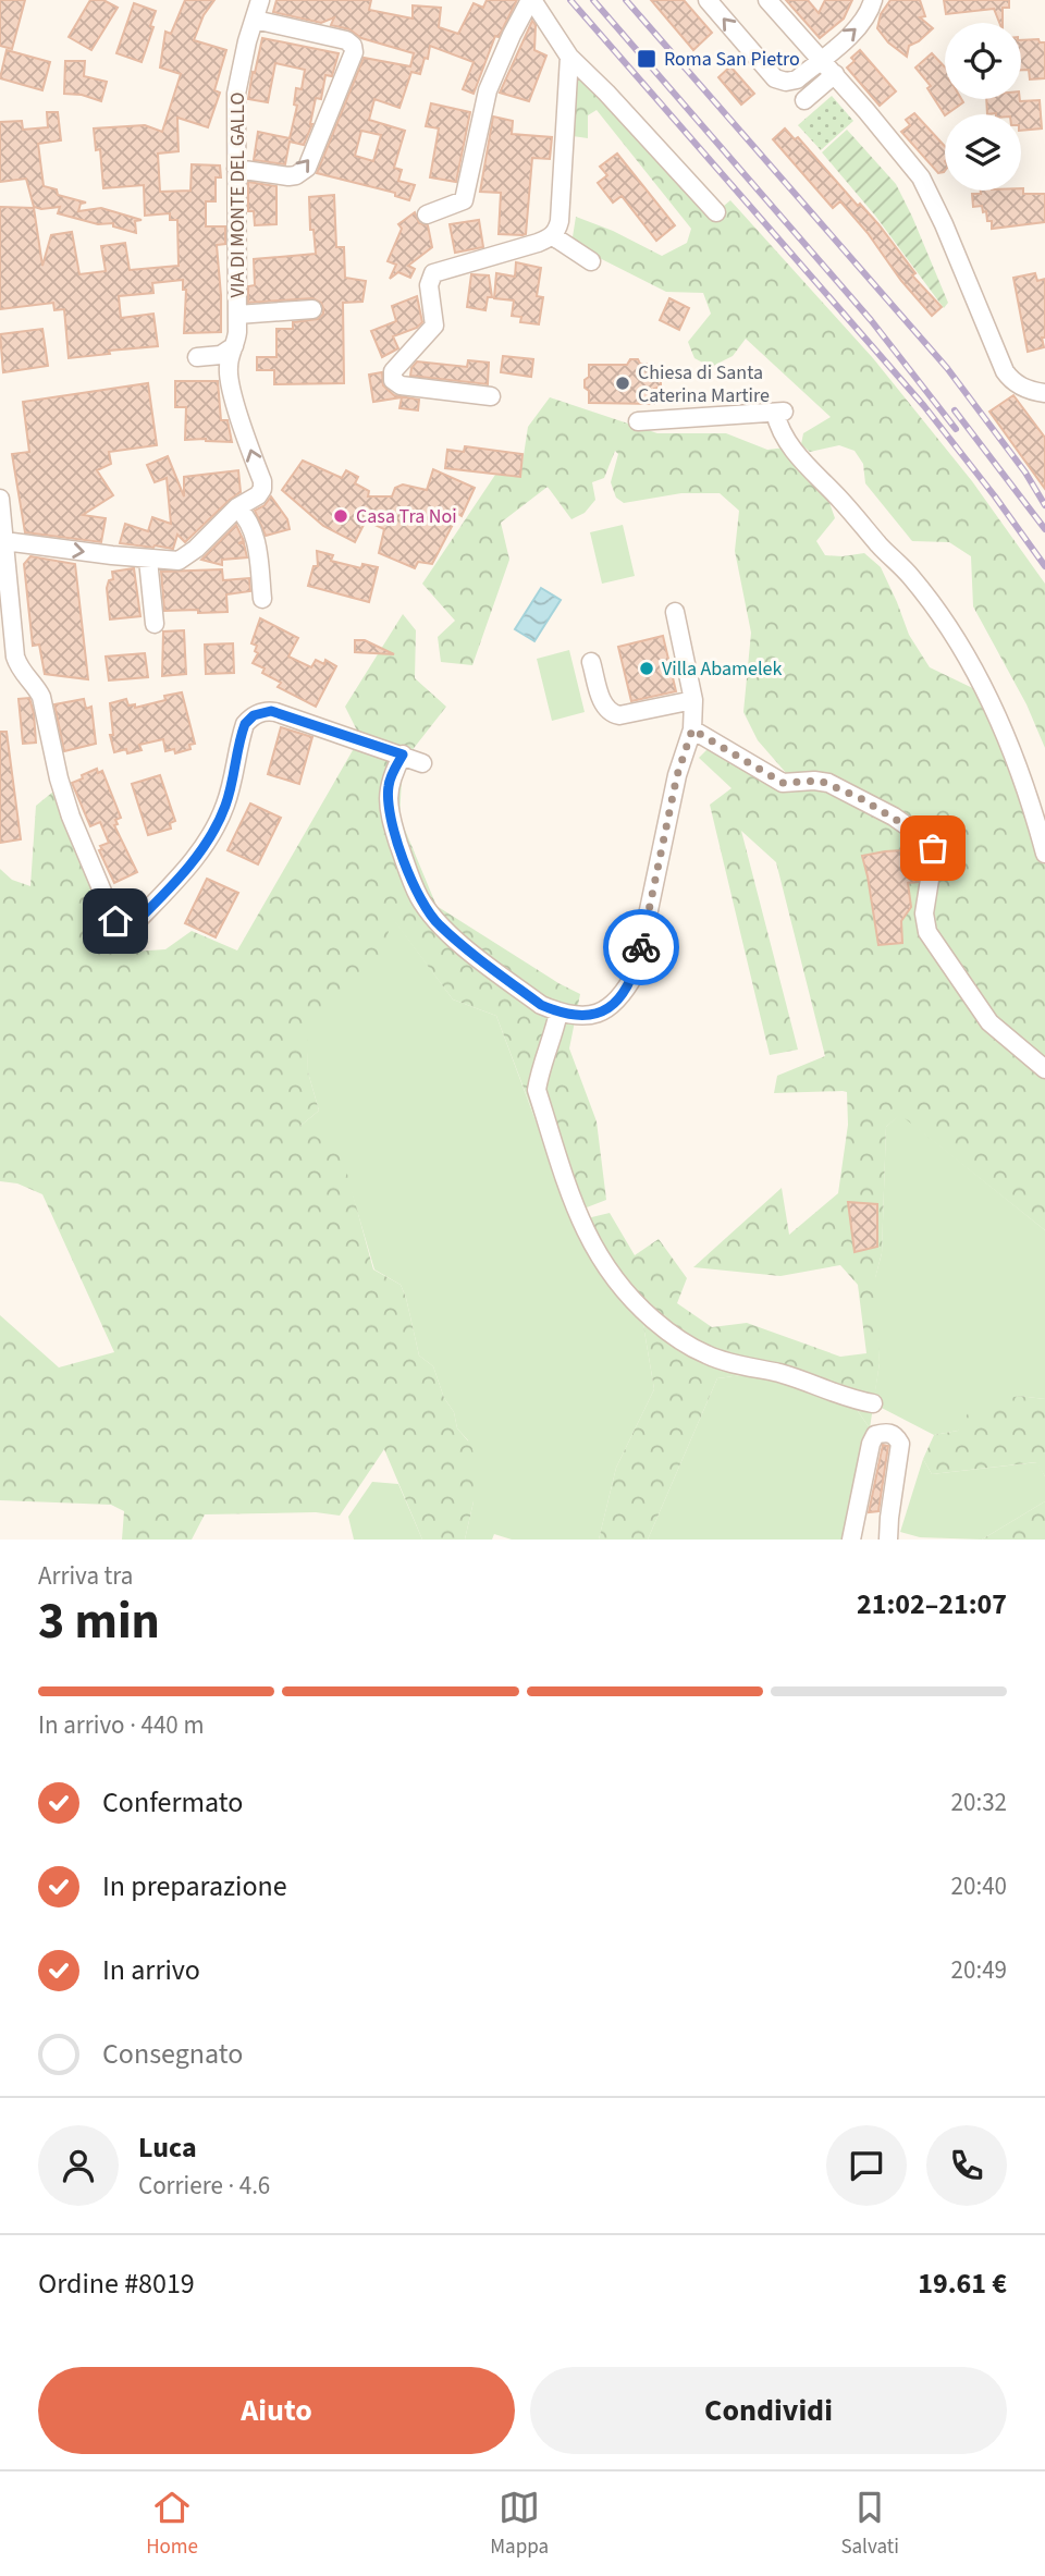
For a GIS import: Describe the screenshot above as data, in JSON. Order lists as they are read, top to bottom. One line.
{"streets":{"street":["VIA DI MONTE DEL GALLO"]},"places":{"transit":["Roma San Pietro"],"other":["Chiesa di Santa Caterina Martire","Casa Tra Noi","Villa Abamelek"]},"page":{"heading":["3 min","Arriva tra","21:02–21:07"],"panel":["Luca","Corriere · 4.6","Ordine #8019","19.61 €"],"bar":"In arrivo · 440 m","list":[["Confermato","20:32"],["In preparazione","20:40"],["In arrivo","20:49"],"Consegnato"],"buttons":["Aiuto","Condividi"],"tabs":["Home","Mappa","Salvati"]}}
